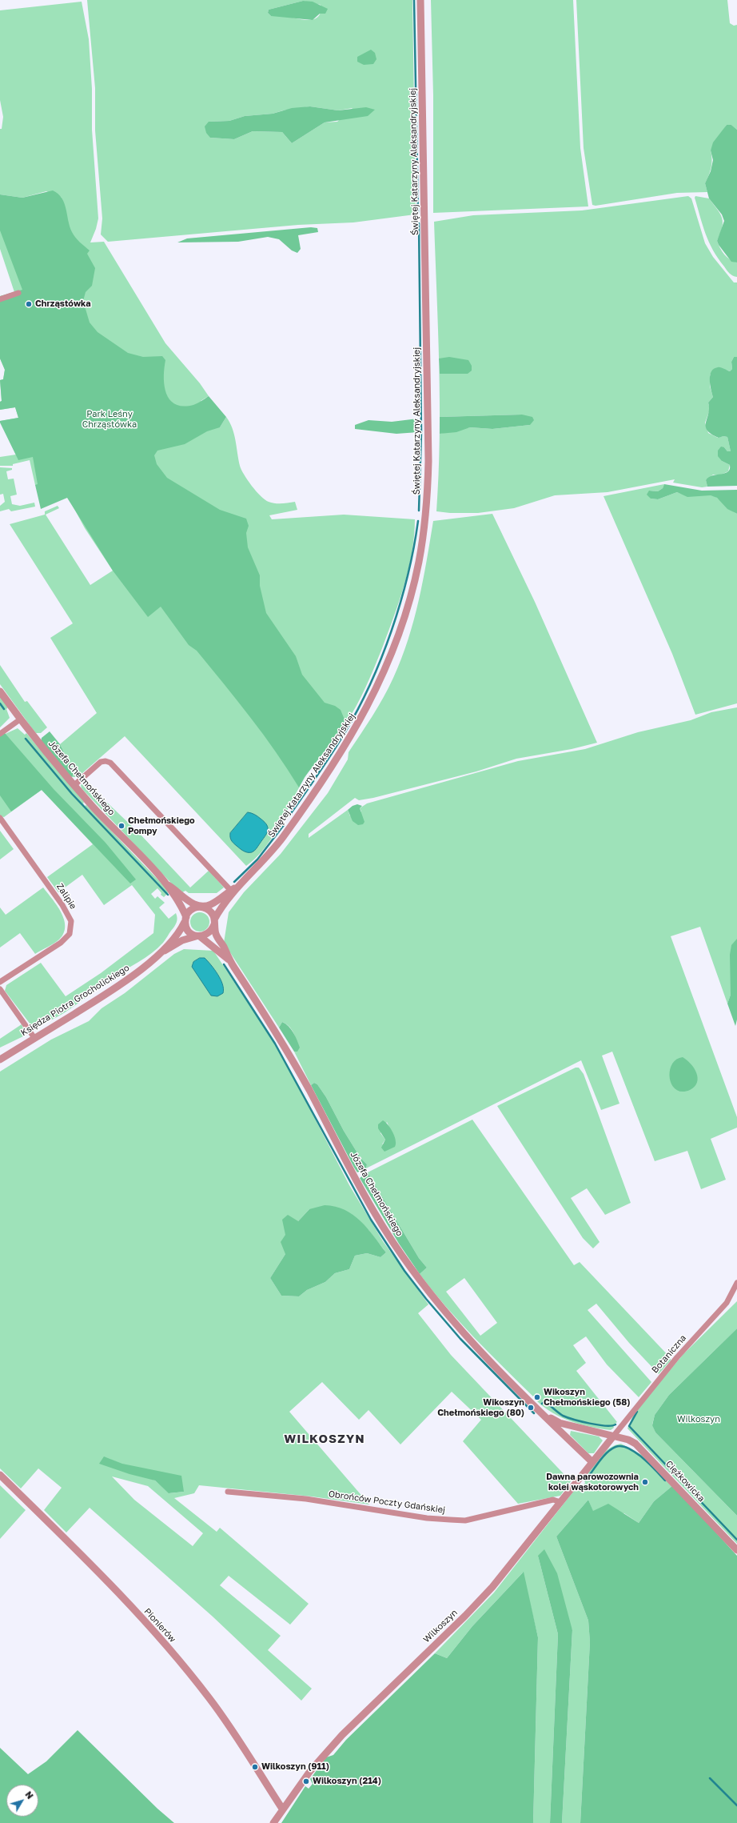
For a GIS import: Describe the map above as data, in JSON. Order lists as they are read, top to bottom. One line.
{"streets":{"street":["Świętej Katarzyny Aleksandryjskiej","Józefa Chełmońskiego","Zalipie","Księdza Piotra Grocholickiego","Botaniczna","Ciężkowicka","Obrońców Poczty Gdańskiej","Pionierów","Wilkoszyn"]},"crossings":[["Świętej Katarzyny Aleksandryjskiej","Józefa Chełmońskiego"],["Świętej Katarzyny Aleksandryjskiej","Księdza Piotra Grocholickiego"],["Józefa Chełmońskiego","Księdza Piotra Grocholickiego"],["Józefa Chełmońskiego","Botaniczna"],["Józefa Chełmońskiego","Ciężkowicka"],["Józefa Chełmońskiego","Wilkoszyn"],["Botaniczna","Ciężkowicka"],["Botaniczna","Wilkoszyn"],["Ciężkowicka","Wilkoszyn"],["Obrońców Poczty Gdańskiej","Wilkoszyn"],["Pionierów","Wilkoszyn"]],"districts":["WILKOSZYN"],"parks":["Park Leśny Chrząstówka","Wilkoszyn"],"places":["Chrząstówka","Chełmońskiego Pompy","Wikoszyn Chełmońskiego (58)","Wikoszyn Chełmońskiego (80)","Dawna parowozownia kolei wąskotorowych","Wilkoszyn (911)","Wilkoszyn (214)"],"north":"top right"}
